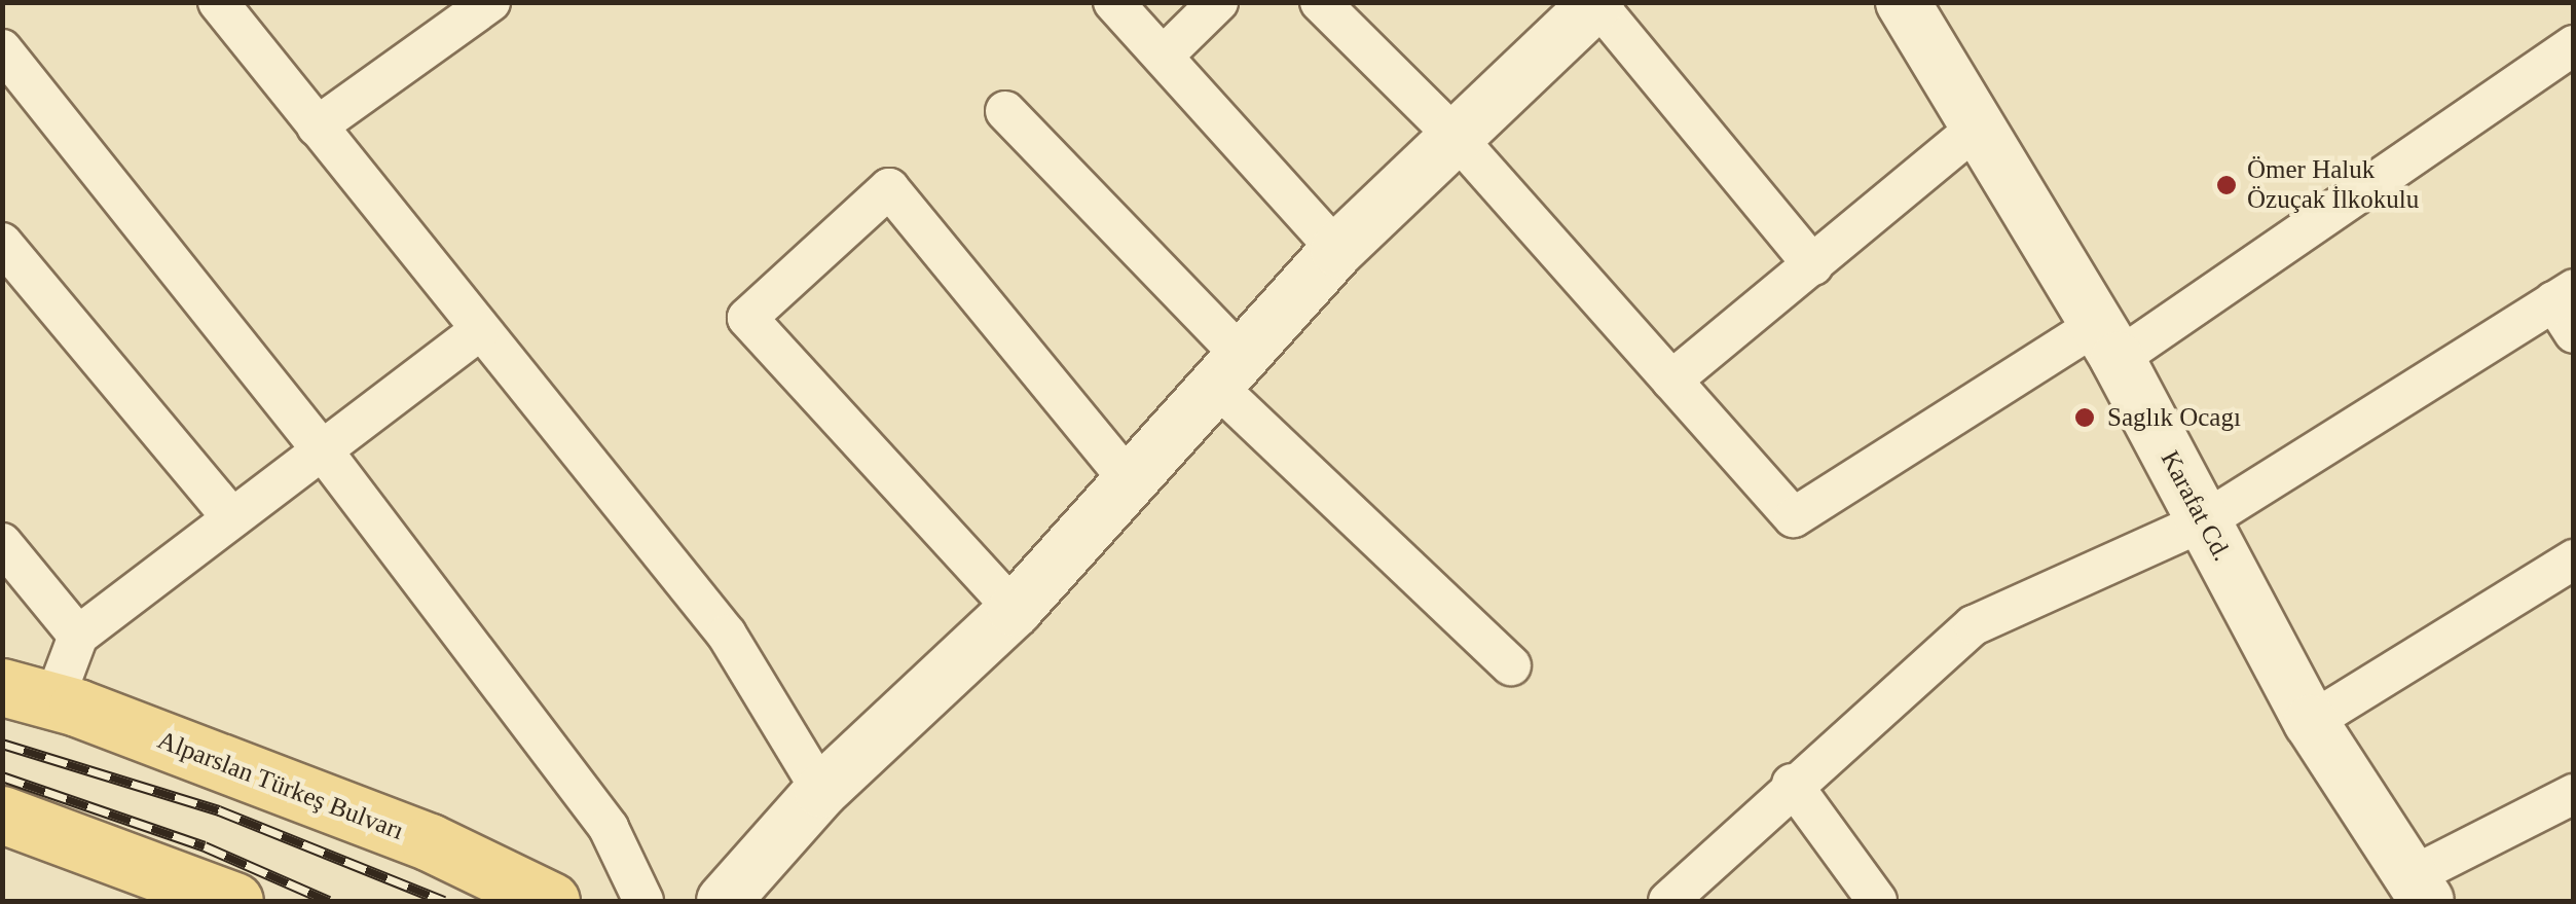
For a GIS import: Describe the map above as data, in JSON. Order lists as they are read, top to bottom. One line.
{"streets":{"main road":["Karafat Cd.","Alparslan Türkeş Bulvarı"]},"places":["Ömer Haluk Özuçak İlkokulu","Saglık Ocagı"]}
